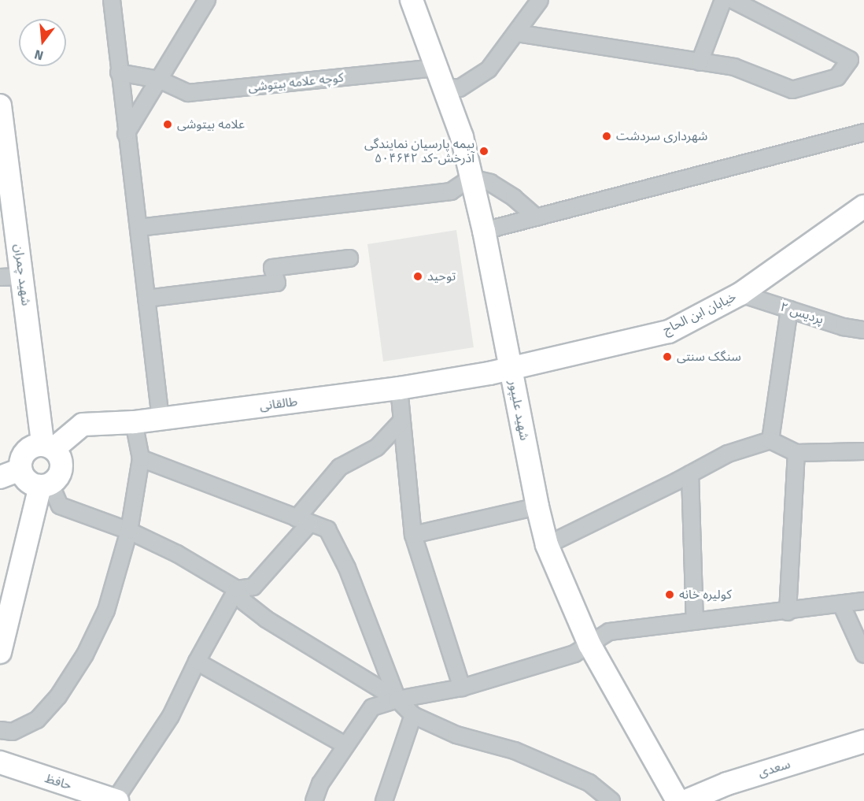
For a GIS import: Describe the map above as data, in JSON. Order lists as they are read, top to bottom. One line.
{"streets":{"main road":["شهید چمران","خیابان ابن الحاج","طالقانی","شهید علیپور","سعدی","حافظ"],"street":["کوچه علامه بیتوشی","پردیس ۲"]},"crossings":[["کوچه علامه بیتوشی","شهید علیپور"],["شهید چمران","طالقانی"],["خیابان ابن الحاج","پردیس ۲"],["خیابان ابن الحاج","طالقانی"],["خیابان ابن الحاج","شهید علیپور"],["طالقانی","شهید علیپور"]],"places":["علامه بیتوشی","شهرداری سردشت","بیمه پارسیان نمایندگی آذرخش-کد ۵۰۴۶۴۲","توحید","سنگک سنتی","کولیره خانه"],"north":"bottom"}
